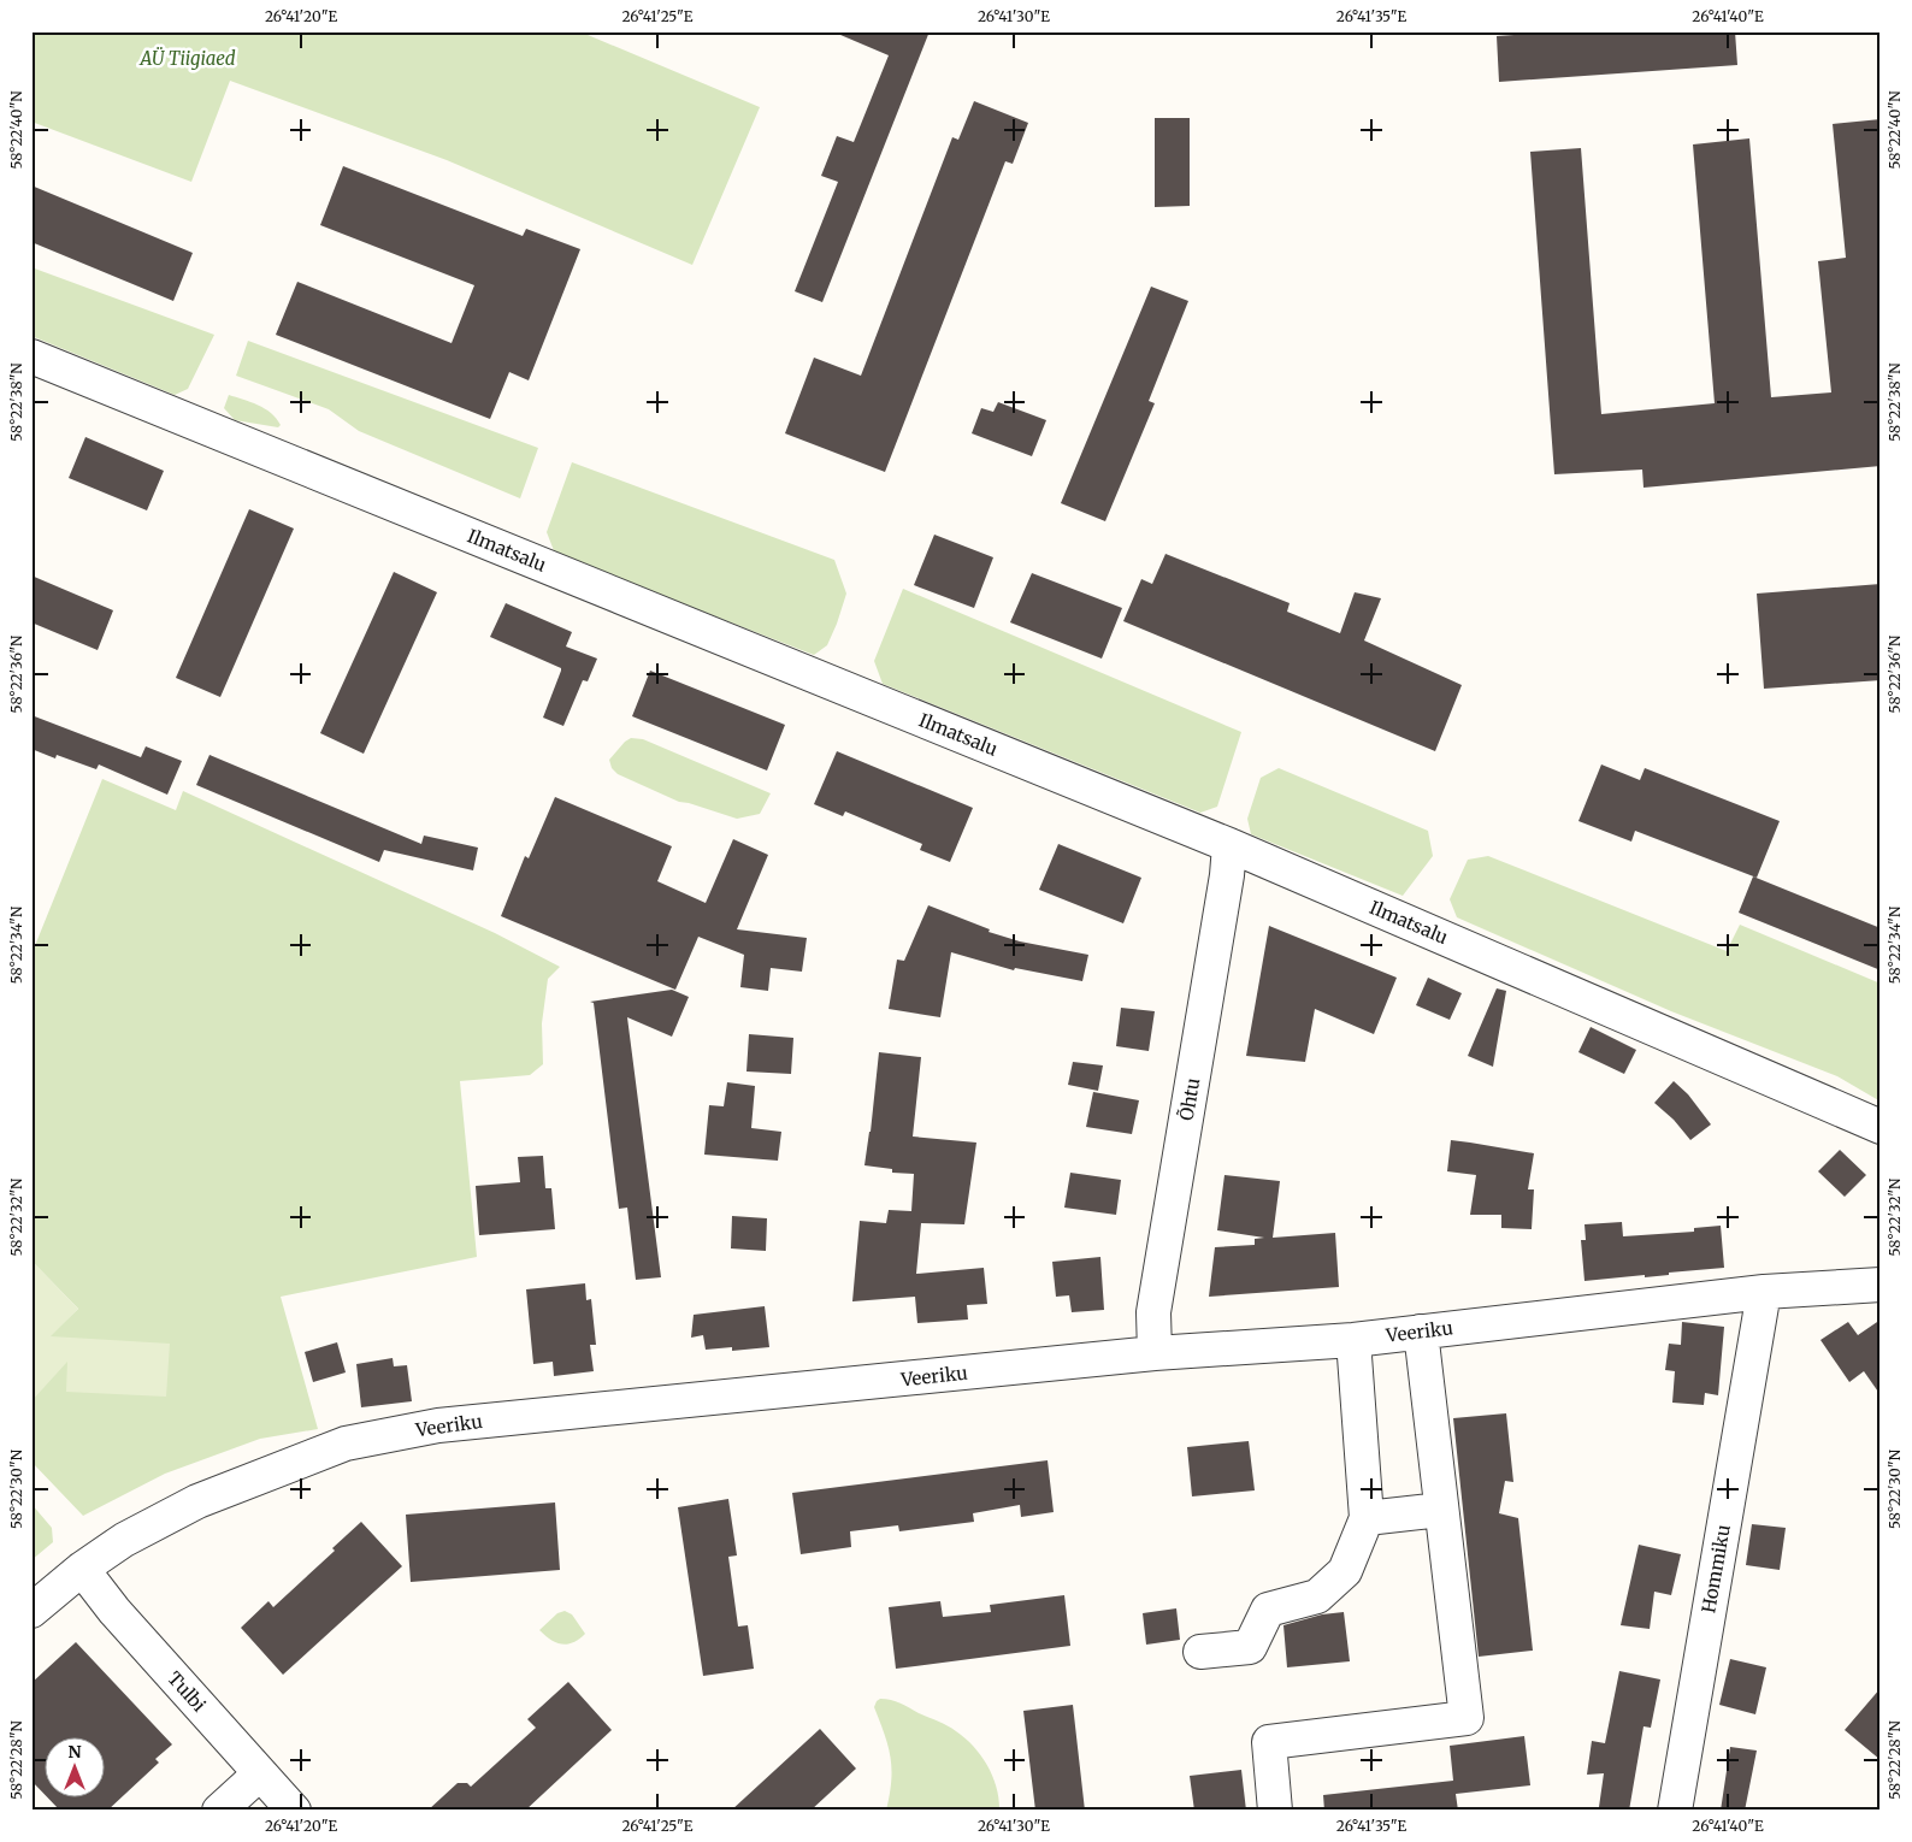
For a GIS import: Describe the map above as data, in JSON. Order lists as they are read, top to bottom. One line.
{"streets":{"street":["Ilmatsalu","Õhtu","Veeriku","Hommiku","Tulbi"]},"crossings":[["Ilmatsalu","Õhtu"],["Õhtu","Veeriku"],["Veeriku","Hommiku"],["Veeriku","Tulbi"]],"parks":["AÜ Tiigiaed"],"north":"top","coordinates":["26°41'20\"E","26°41'25\"E","26°41'30\"E","26°41'35\"E","26°41'40\"E","58°22'40\"N","58°22'38\"N","58°22'36\"N","58°22'34\"N","58°22'32\"N","58°22'30\"N","58°22'28\"N"]}
